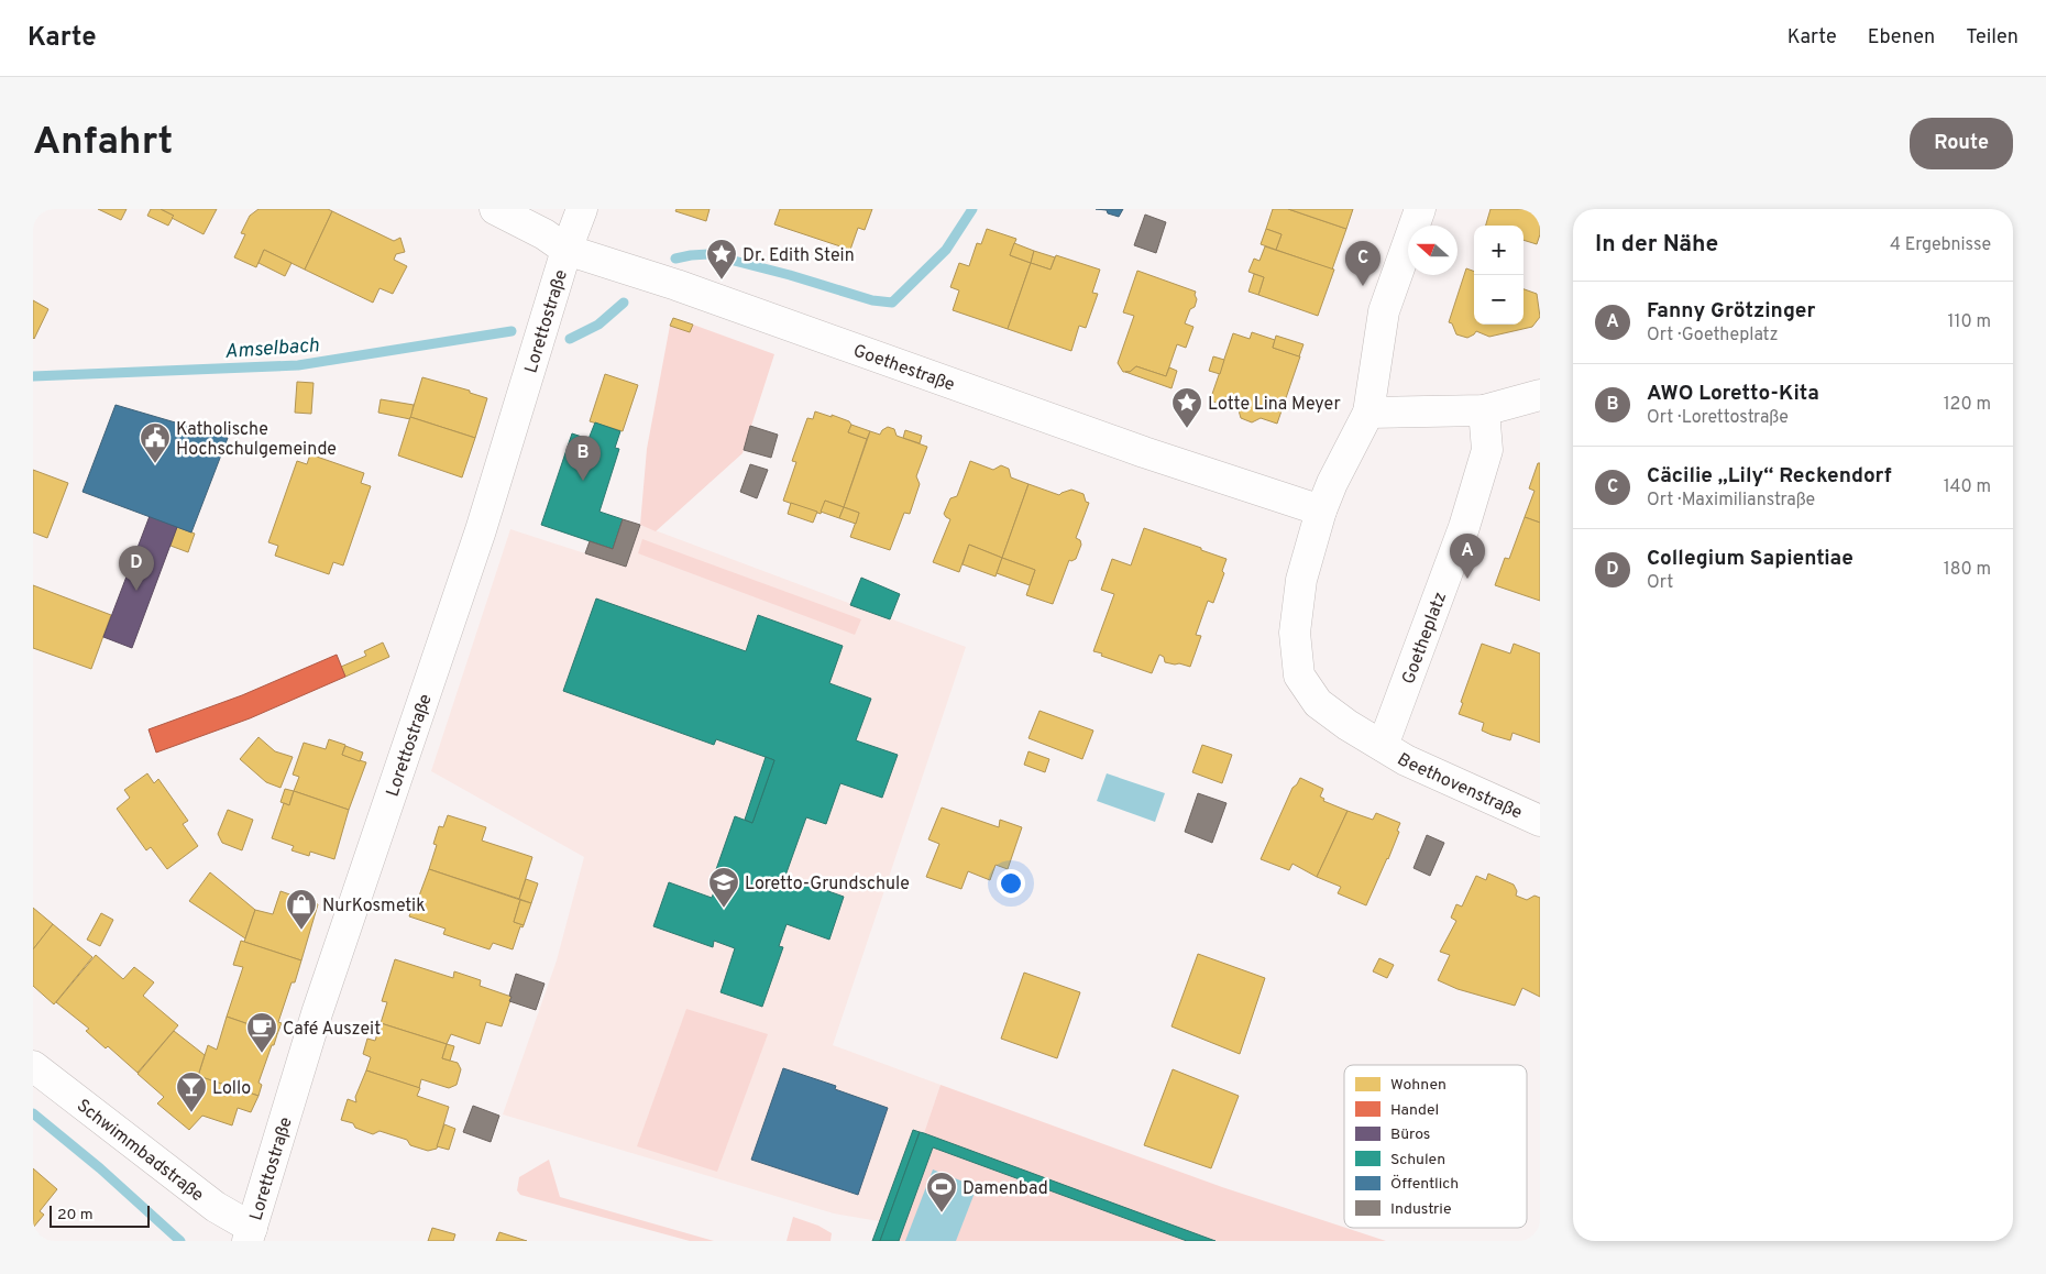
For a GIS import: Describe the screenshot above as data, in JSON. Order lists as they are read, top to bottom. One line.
{"streets":{"street":["Lorettostraße","Goethestraße","Goetheplatz","Beethovenstraße","Schwimmbadstraße"]},"crossings":[["Lorettostraße","Goethestraße"],["Lorettostraße","Schwimmbadstraße"],["Goetheplatz","Beethovenstraße"]],"water":["Amselbach"],"places":{"place":["Dr. Edith Stein","Lotte Lina Meyer"],"public building":["Katholische Hochschulgemeinde"],"school or university":["Loretto-Grundschule"],"shop":["NurKosmetik"],"cafe":["Café Auszeit"],"bar":["Lollo"],"sports":["Damenbad"]},"legend":["Wohnen","Handel","Büros","Schulen","Öffentlich","Industrie"],"scale_bar":"20 m","north":"left","page":{"header":"Karte","nav":["Karte","Ebenen","Teilen"],"buttons":"Route","title":"Anfahrt","heading":["In der Nähe","4 Ergebnisse"],"map_buttons":["+","−"],"pins":["C","B","A","D"],"list":[{"mark":"A","name":"Fanny Grötzinger","note":"Ort · Goetheplatz","value":"110 m"},{"mark":"B","name":"AWO Loretto-Kita","note":"Ort · Lorettostraße","value":"120 m"},{"mark":"C","name":"Cäcilie „Lily“ Reckendorf","note":"Ort · Maximilianstraße","value":"140 m"},{"mark":"D","name":"Collegium Sapientiae","note":"Ort","value":"180 m"}],"scale":"20 m"}}
